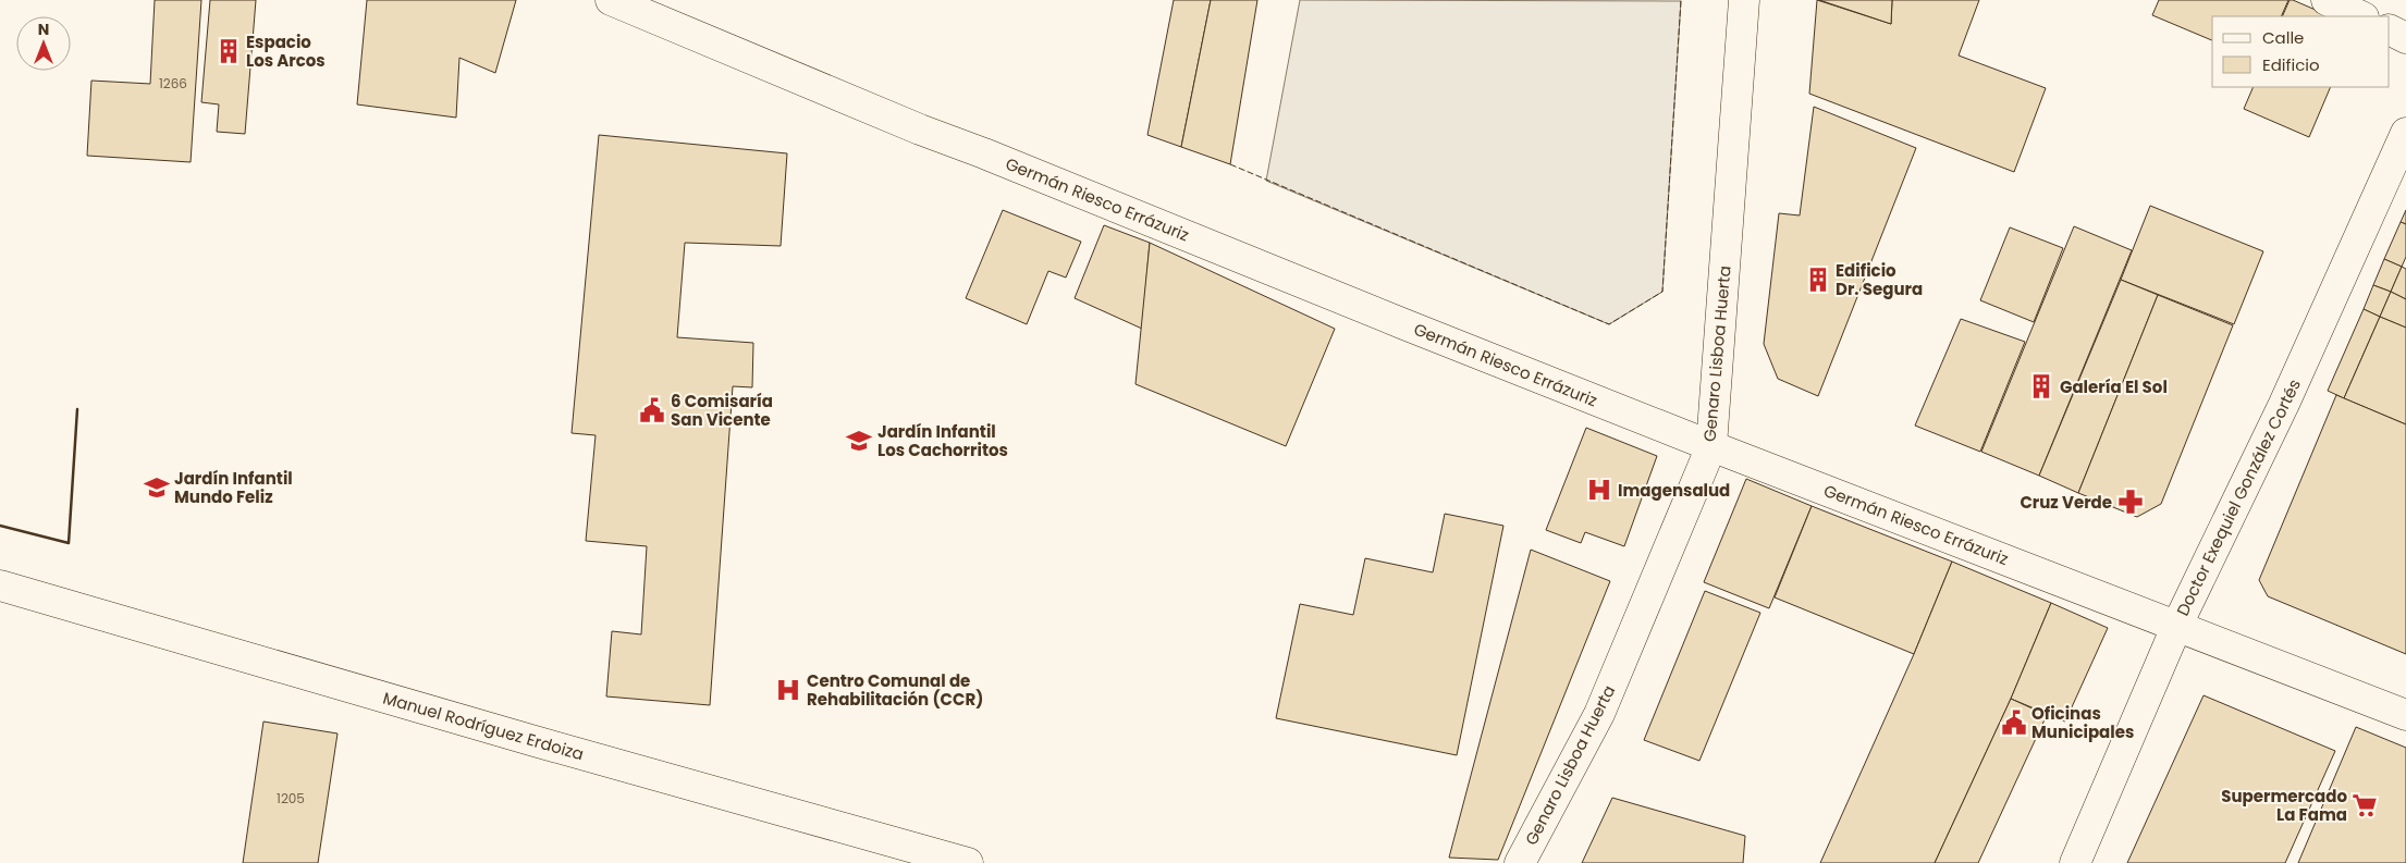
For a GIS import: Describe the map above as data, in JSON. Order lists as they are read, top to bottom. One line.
{"streets":{"street":["Germán Riesco Errázuriz","Genaro Lisboa Huerta","Doctor Exequiel González Cortés","Manuel Rodríguez Erdoiza"]},"crossings":[["Germán Riesco Errázuriz","Genaro Lisboa Huerta"],["Germán Riesco Errázuriz","Doctor Exequiel González Cortés"]],"places":{"building":["Espacio Los Arcos","Edificio Dr. Segura","Galería El Sol"],"public building":["6 Comisaría San Vicente","Oficinas Municipales"],"school or university":["Jardín Infantil Los Cachorritos","Jardín Infantil Mundo Feliz"],"hospital":["Imagensalud","Centro Comunal de Rehabilitación (CCR)"],"pharmacy":["Cruz Verde"],"supermarket":["Supermercado La Fama"]},"house_numbers":["1266","1205"],"legend":["Calle","Edificio"],"north":"top"}
